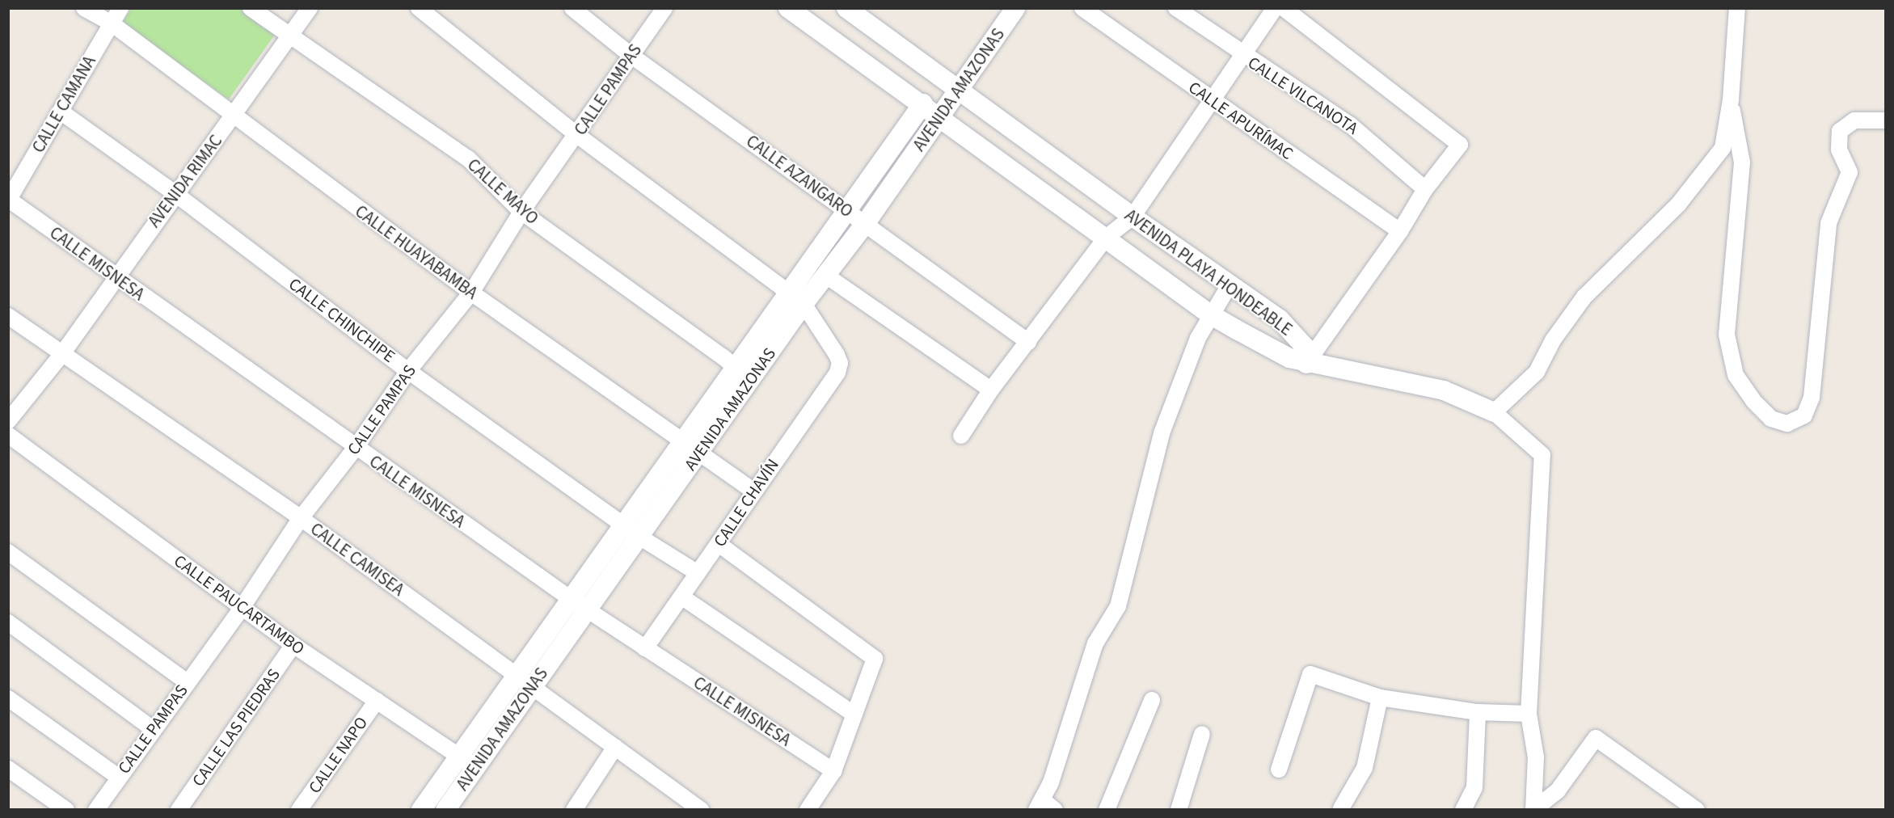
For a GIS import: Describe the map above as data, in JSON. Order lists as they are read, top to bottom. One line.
{"streets":{"street":["CALLE PAMPAS","AVENIDA AMAZONAS","CALLE VILCANOTA","CALLE CAMANA","CALLE APURÍMAC","CALLE AZANGARO","AVENIDA RIMAC","CALLE MAYO","CALLE HUAYABAMBA","CALLE MISNESA","AVENIDA PLAYA HONDEABLE","CALLE CHINCHIPE","CALLE CHAVÍN","CALLE CAMISEA","CALLE PAUCARTAMBO","CALLE LAS PIEDRAS","CALLE NAPO"]},"crossings":[["CALLE PAMPAS","CALLE AZANGARO"],["CALLE PAMPAS","CALLE MAYO"],["CALLE PAMPAS","CALLE HUAYABAMBA"],["CALLE PAMPAS","CALLE MISNESA"],["CALLE PAMPAS","CALLE CHINCHIPE"],["CALLE PAMPAS","CALLE CAMISEA"],["CALLE PAMPAS","CALLE PAUCARTAMBO"],["AVENIDA AMAZONAS","CALLE AZANGARO"],["AVENIDA AMAZONAS","CALLE MAYO"],["AVENIDA AMAZONAS","CALLE HUAYABAMBA"],["AVENIDA AMAZONAS","CALLE MISNESA"],["AVENIDA AMAZONAS","AVENIDA PLAYA HONDEABLE"],["AVENIDA AMAZONAS","CALLE CHINCHIPE"],["AVENIDA AMAZONAS","CALLE CHAVÍN"],["AVENIDA AMAZONAS","CALLE CAMISEA"],["AVENIDA AMAZONAS","CALLE PAUCARTAMBO"],["CALLE CAMANA","CALLE HUAYABAMBA"],["CALLE CAMANA","CALLE MISNESA"],["CALLE CAMANA","CALLE CHINCHIPE"],["AVENIDA RIMAC","CALLE MAYO"],["AVENIDA RIMAC","CALLE HUAYABAMBA"],["AVENIDA RIMAC","CALLE MISNESA"],["AVENIDA RIMAC","CALLE CHINCHIPE"],["AVENIDA RIMAC","CALLE CAMISEA"],["CALLE HUAYABAMBA","CALLE CHAVÍN"],["CALLE MISNESA","CALLE CHAVÍN"],["CALLE CHINCHIPE","CALLE CHAVÍN"],["CALLE PAUCARTAMBO","CALLE LAS PIEDRAS"],["CALLE PAUCARTAMBO","CALLE NAPO"]]}
